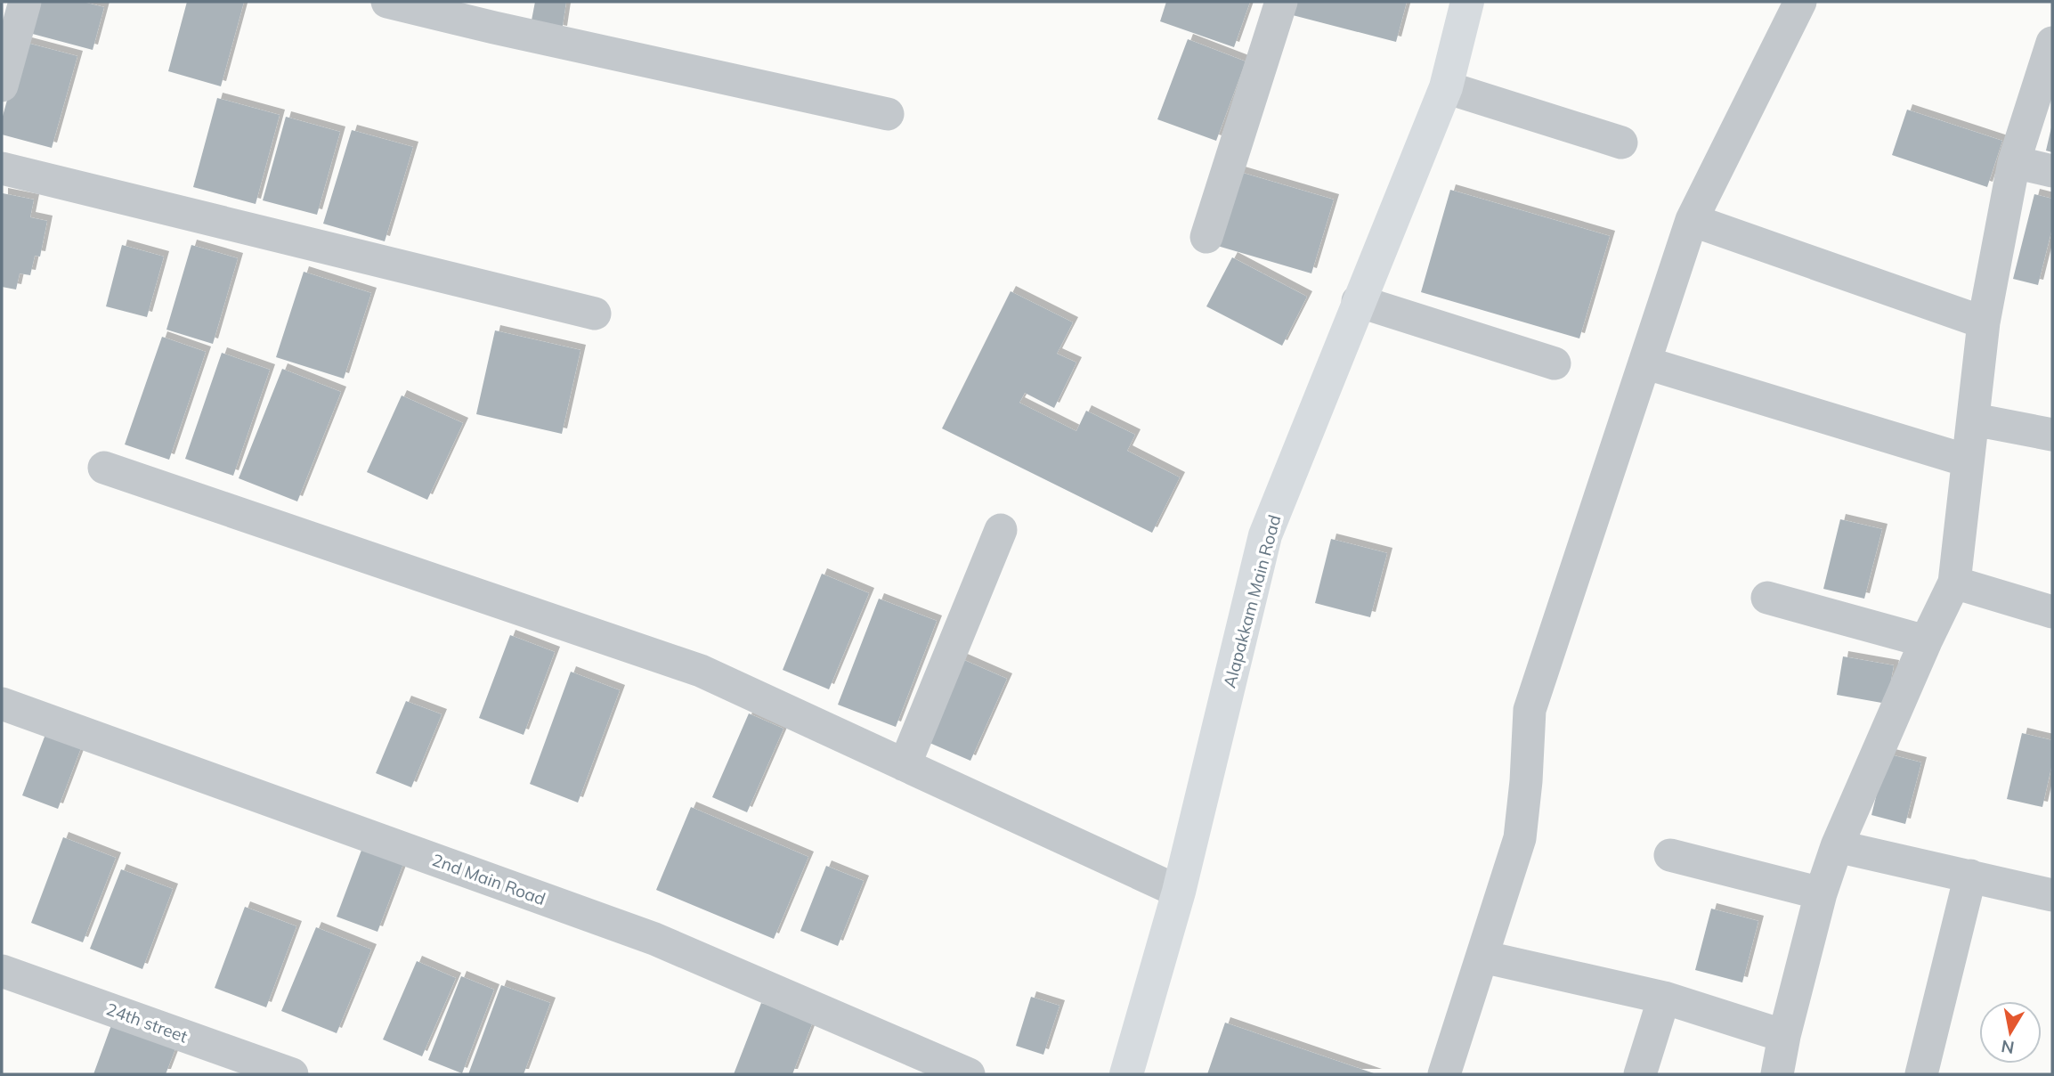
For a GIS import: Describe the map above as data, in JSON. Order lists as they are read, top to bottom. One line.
{"streets":{"main road":["Alapakkam Main Road"],"street":["2nd Main Road","24th street"]},"north":"bottom"}
